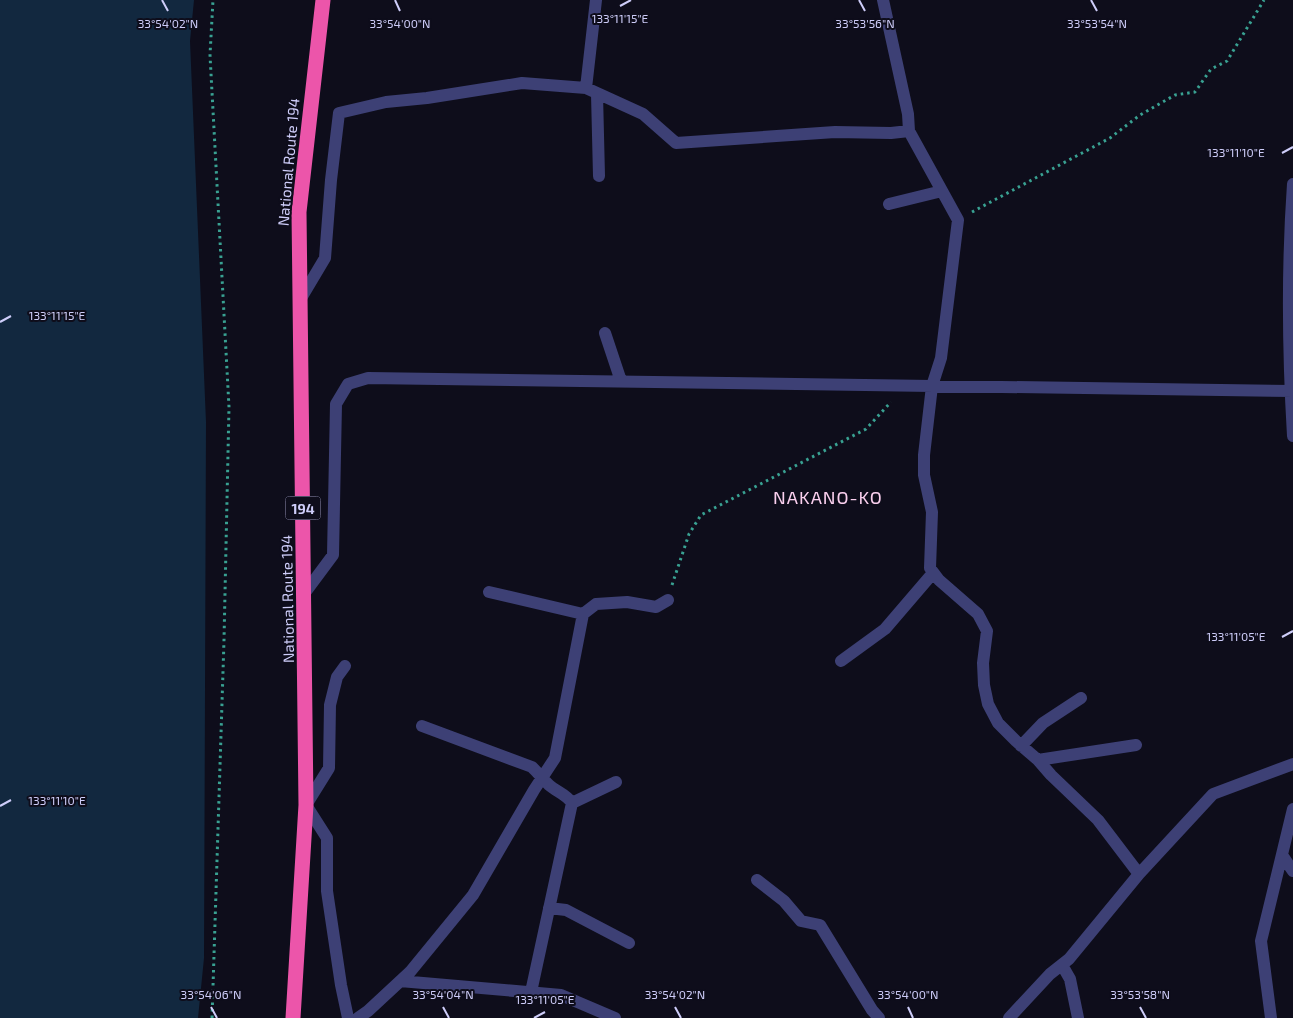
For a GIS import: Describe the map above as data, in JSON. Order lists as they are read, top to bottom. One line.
{"streets":{"highway":["National Route 194","194"]},"districts":["NAKANO-KO"],"coordinates":["133°11'15\"E","33°54'02\"N","33°54'00\"N","33°53'56\"N","33°53'54\"N","133°11'10\"E","133°11'05\"E","33°54'06\"N","33°54'04\"N","33°53'58\"N"]}
